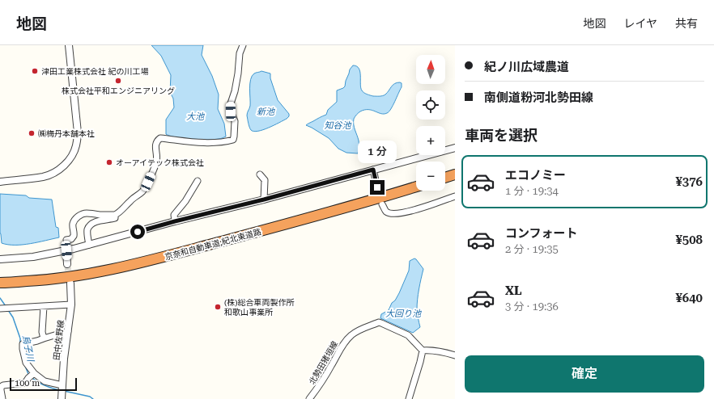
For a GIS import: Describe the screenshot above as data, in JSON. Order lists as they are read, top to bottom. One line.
{"streets":{"highway":["京奈和自動車道;紀北東道路"],"street":["田中佐野線","北勢田猪垣線"]},"water":["新池","大池","知谷池","大回り池","烏子川"],"places":["津田工業株式会社 紀の川工場","株式会社平和エンジニアリング","㈱梅丹本舗本社","オーアイテック株式会社","(株)総合車両製作所 和歌山事業所"],"scale_bar":"100 m","north":"top","page":{"header":"地図","nav":["地図","レイヤ","共有"],"banner":["紀ノ川広域農道","南側道粉河北勢田線"],"map_buttons":["+","−"],"heading":"車両を選択","bubble":"1 分","list":[{"name":"エコノミー","note":"1 分 · 19:34","value":"¥376"},{"name":"コンフォート","note":"2 分 · 19:35","value":"¥508"},{"name":"XL","note":"3 分 · 19:36","value":"¥640"}],"buttons":"確定","scale":"100 m"}}
